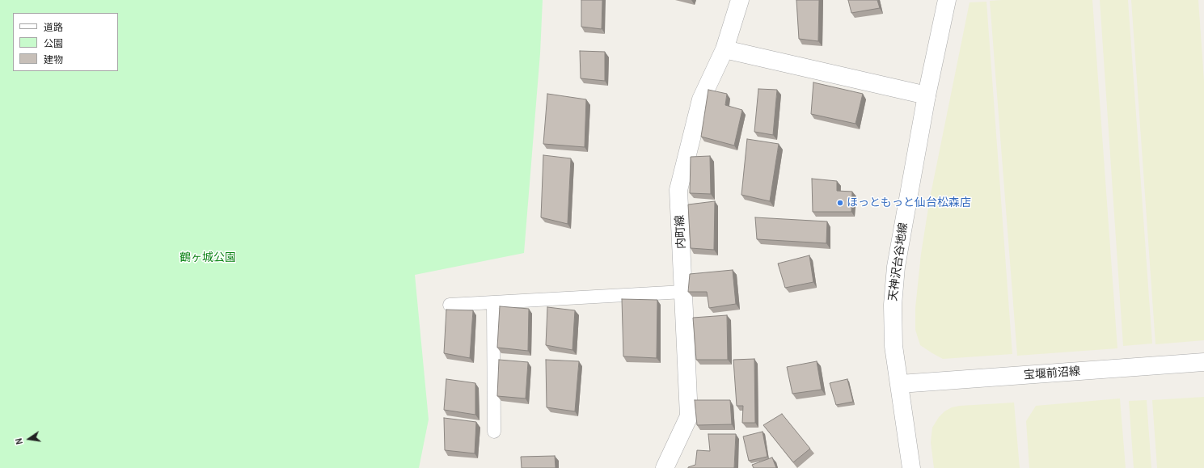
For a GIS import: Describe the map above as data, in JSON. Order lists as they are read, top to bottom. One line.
{"streets":{"street":["内町線","天神沢台谷地線","宝堰前沼線"]},"crossings":[["天神沢台谷地線","宝堰前沼線"]],"parks":["鶴ヶ城公園"],"places":["ほっともっと仙台松森店"],"legend":["道路","公園","建物"],"north":"left"}
